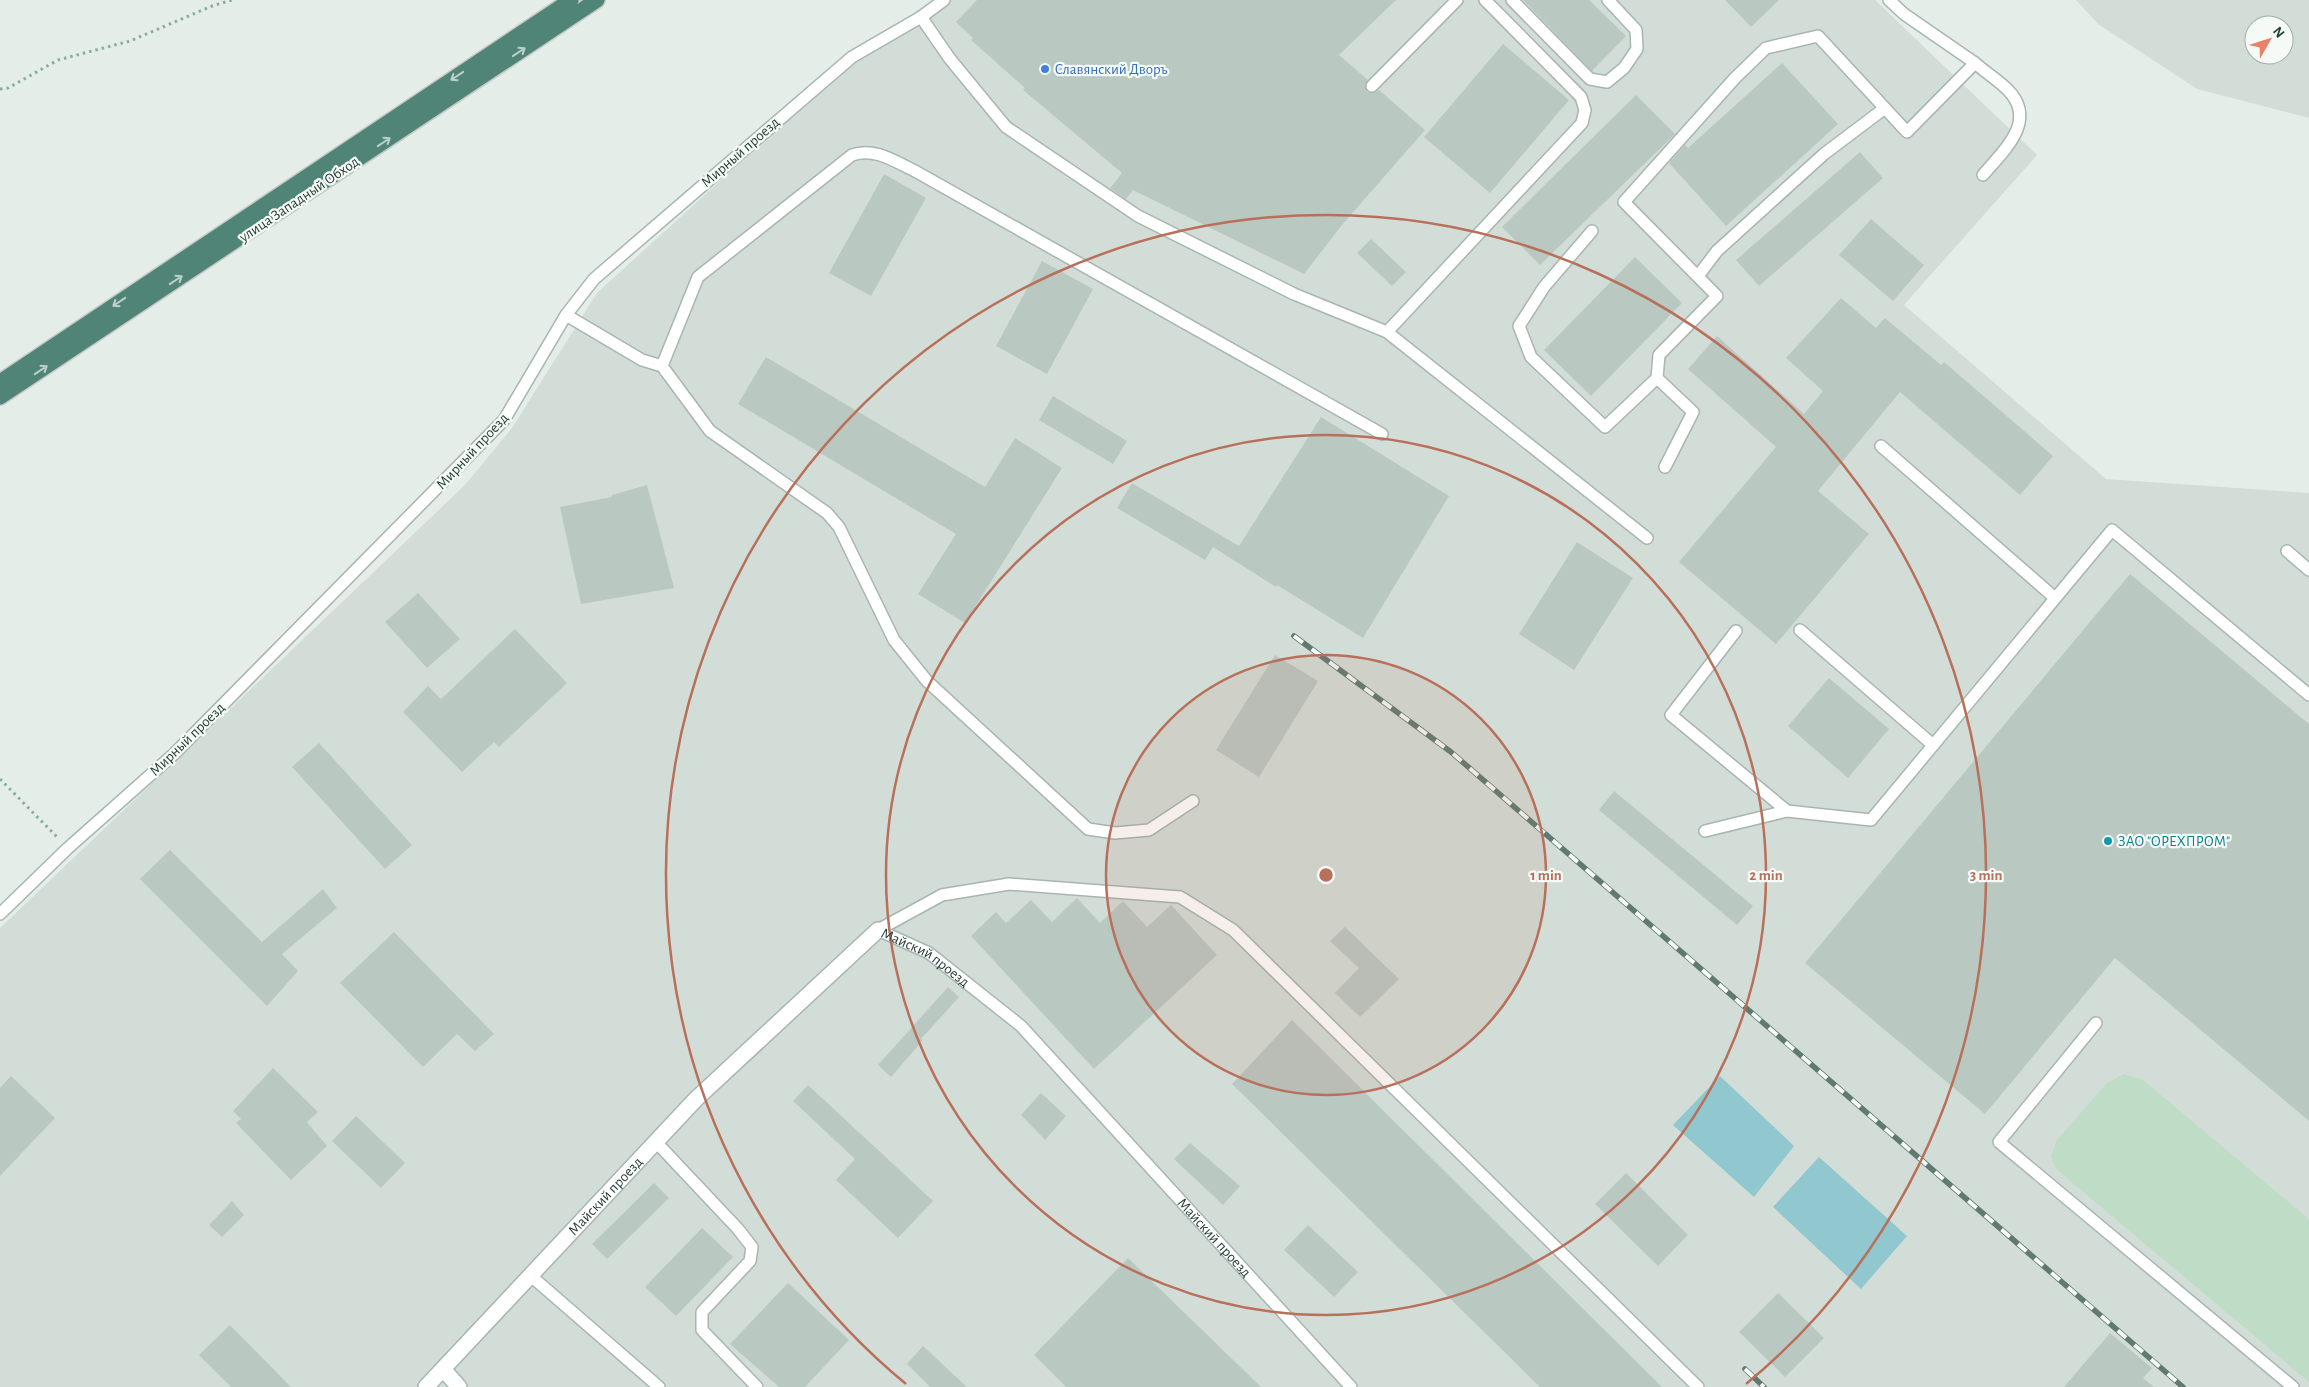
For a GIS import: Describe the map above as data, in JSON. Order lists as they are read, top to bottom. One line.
{"streets":{"highway":["улица Западный Обход"],"street":["Майский проезд"],"lane":["Мирный проезд"]},"places":["Cлавянский Дворъ","ЗАО \"ОРЕХПРОМ\""],"north":"top right","rings":["1 min","2 min","3 min"]}
